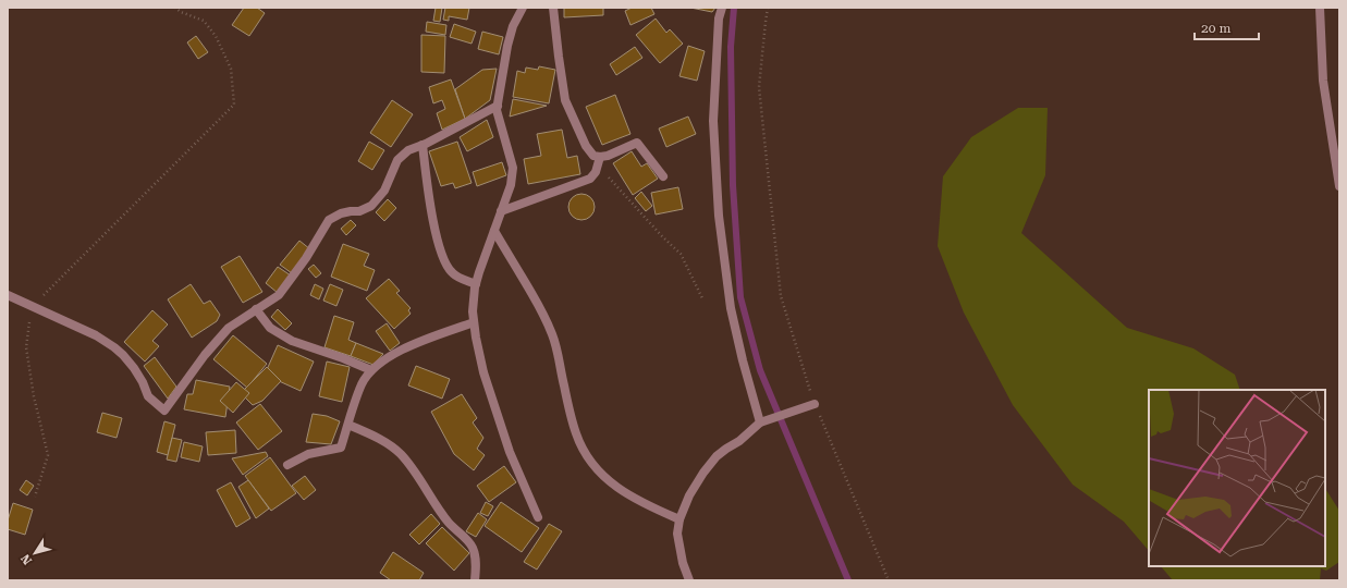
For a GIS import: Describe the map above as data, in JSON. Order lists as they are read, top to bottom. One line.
{"scale_bar":"20 m","north":"bottom left"}
